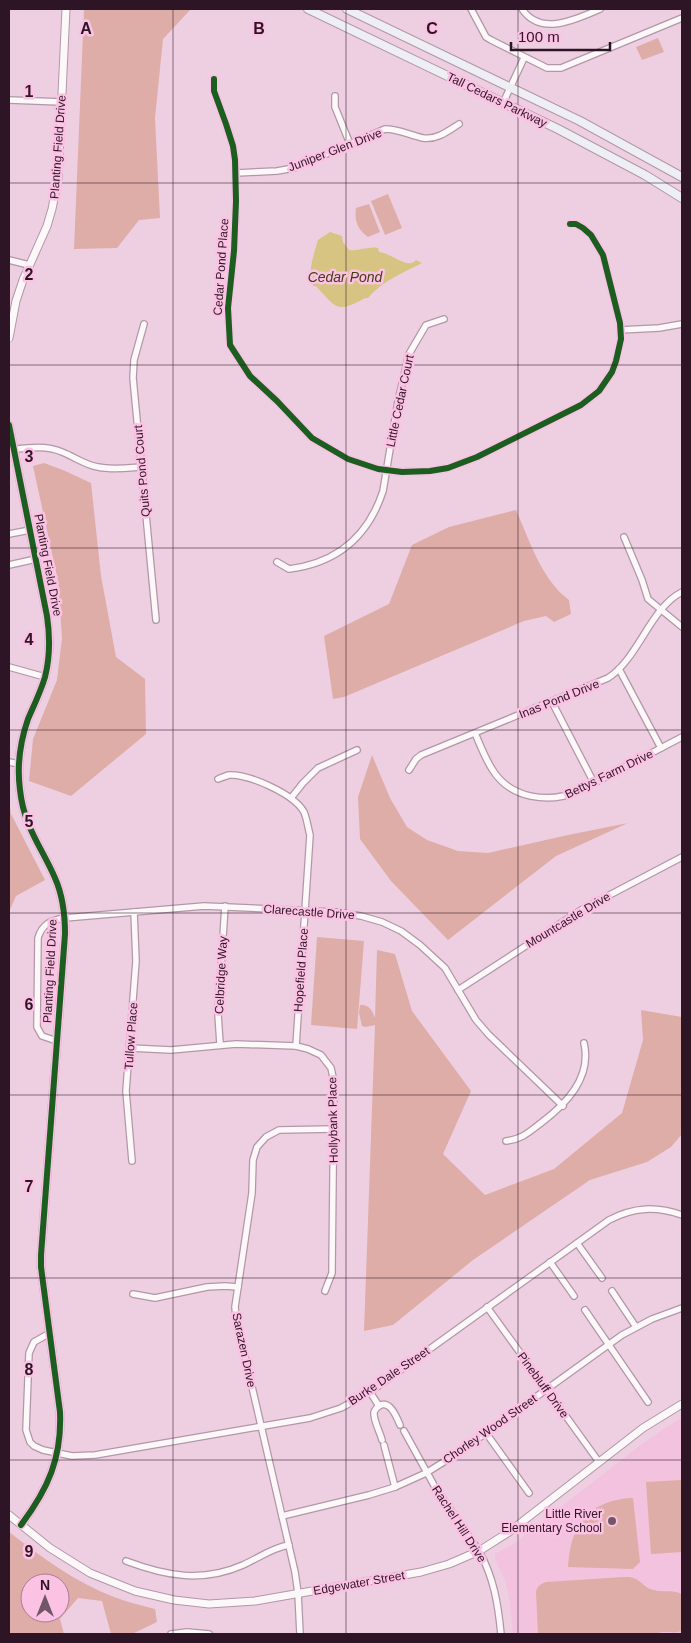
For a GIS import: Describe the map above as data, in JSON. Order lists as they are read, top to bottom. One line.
{"streets":{"main road":["Tall Cedars Parkway"],"street":["Planting Field Drive","Juniper Glen Drive","Cedar Pond Place","Little Cedar Court","Quits Pond Court","Inas Pond Drive","Bettys Farm Drive","Clarecastle Drive","Mountcastle Drive","Hopefield Place","Celbridge Way","Tullow Place","Hollybank Place","Sarazen Drive","Burke Dale Street","Pinebluff Drive","Chorley Wood Street","Rachel Hill Drive","Edgewater Street"]},"crossings":[["Planting Field Drive","Clarecastle Drive"],["Planting Field Drive","Burke Dale Street"],["Planting Field Drive","Edgewater Street"],["Juniper Glen Drive","Cedar Pond Place"],["Cedar Pond Place","Little Cedar Court"],["Inas Pond Drive","Bettys Farm Drive"],["Clarecastle Drive","Mountcastle Drive"],["Clarecastle Drive","Hopefield Place"],["Clarecastle Drive","Celbridge Way"],["Clarecastle Drive","Tullow Place"],["Hopefield Place","Hollybank Place"],["Celbridge Way","Hollybank Place"],["Tullow Place","Hollybank Place"],["Hollybank Place","Sarazen Drive"],["Sarazen Drive","Burke Dale Street"],["Sarazen Drive","Chorley Wood Street"],["Sarazen Drive","Edgewater Street"],["Burke Dale Street","Pinebluff Drive"],["Pinebluff Drive","Chorley Wood Street"],["Pinebluff Drive","Edgewater Street"],["Chorley Wood Street","Rachel Hill Drive"],["Rachel Hill Drive","Edgewater Street"]],"water":["Cedar Pond"],"places":["Little River Elementary School"],"scale_bar":"100 m","north":"top","grid":{"columns":["A","B","C"],"rows":["1","2","3","4","5","6","7","8","9"]}}
